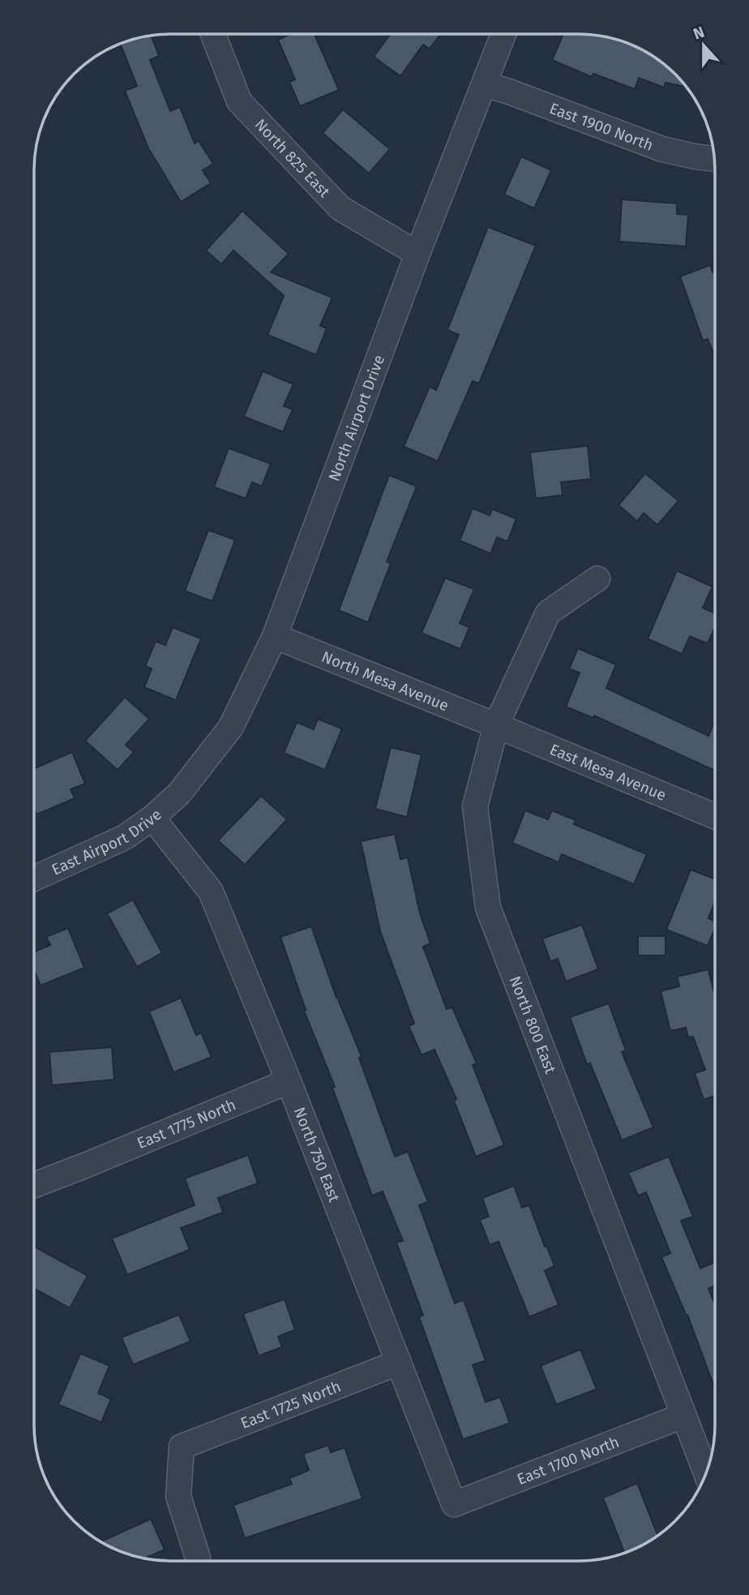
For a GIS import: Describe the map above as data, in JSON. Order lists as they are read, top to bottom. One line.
{"streets":{"street":["East 1900 North","North 825 East","North Airport Drive","North Mesa Avenue","East Mesa Avenue","East Airport Drive","North 800 East","East 1775 North","North 750 East","East 1725 North","East 1700 North"]},"crossings":[["East 1900 North","North Airport Drive"],["North 825 East","North Airport Drive"],["North Airport Drive","North Mesa Avenue"],["North Airport Drive","East Airport Drive"],["North Mesa Avenue","East Mesa Avenue"],["North Mesa Avenue","North 800 East"],["East Mesa Avenue","North 800 East"],["East Airport Drive","North 750 East"],["North 800 East","East 1700 North"],["East 1775 North","North 750 East"],["North 750 East","East 1725 North"],["North 750 East","East 1700 North"]],"north":"top"}
